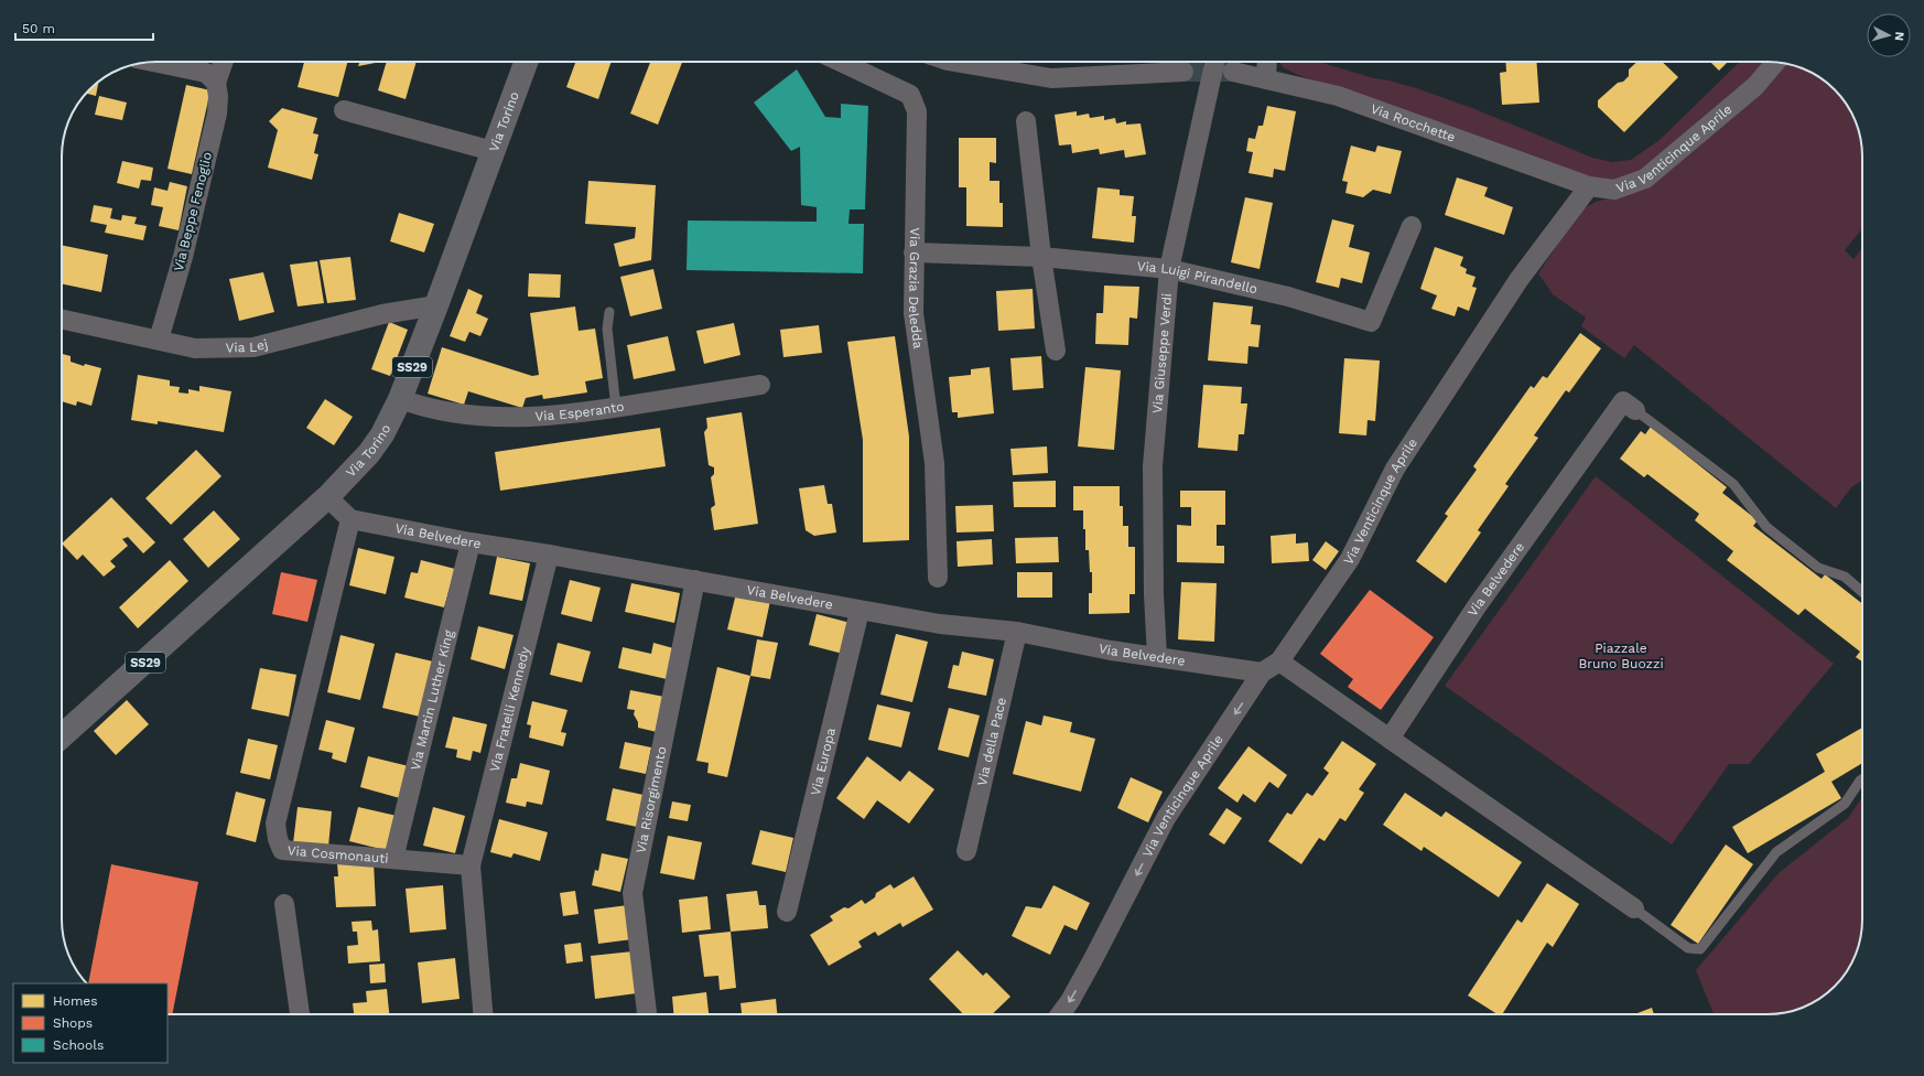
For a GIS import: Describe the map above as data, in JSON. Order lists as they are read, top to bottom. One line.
{"streets":{"main road":["Via Torino","SS29"],"street":["Via Rocchette","Via Venticinque Aprile","Via Beppe Fenoglio","Via Luigi Pirandello","Via Grazia Deledda","Via Lej","Via Giuseppe Verdi","Via Esperanto","Via Belvedere","Via Martin Luther King","Via Fratelli Kennedy","Via della Pace","Via Europa","Via Risorgimento","Via Cosmonauti"]},"crossings":[["Via Torino","Via Lej"],["Via Torino","Via Esperanto"],["Via Rocchette","Via Venticinque Aprile"],["Via Venticinque Aprile","Via Belvedere"],["Via Beppe Fenoglio","Via Lej"],["Via Luigi Pirandello","Via Grazia Deledda"],["Via Luigi Pirandello","Via Giuseppe Verdi"],["Via Giuseppe Verdi","Via Belvedere"],["Via Belvedere","Via Martin Luther King"],["Via Belvedere","Via Fratelli Kennedy"],["Via Belvedere","Via della Pace"],["Via Belvedere","Via Europa"],["Via Belvedere","Via Risorgimento"],["Via Belvedere","Via Cosmonauti"],["Via Martin Luther King","Via Cosmonauti"],["Via Fratelli Kennedy","Via Cosmonauti"]],"parks":["Piazzale Bruno Buozzi"],"legend":["Homes","Shops","Schools"],"scale_bar":"50 m","north":"right"}
